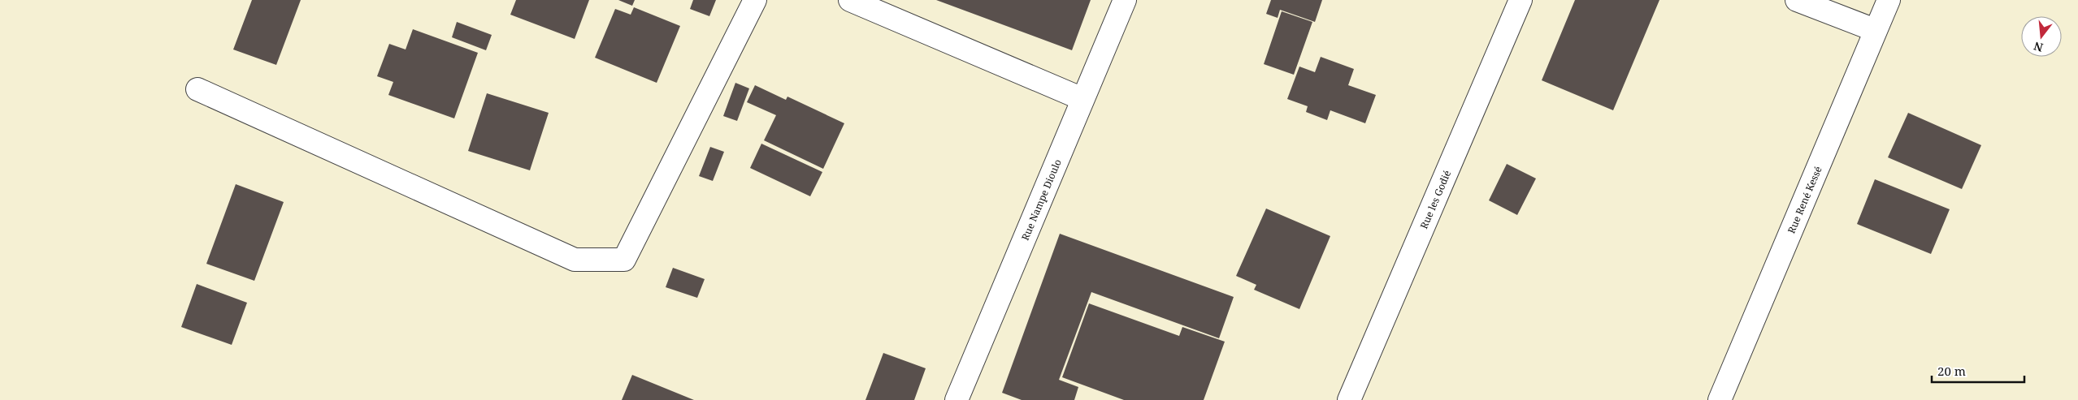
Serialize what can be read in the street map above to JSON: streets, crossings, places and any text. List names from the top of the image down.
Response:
{
  "streets": {
    "street": ["Rue Nampe Dioulo", "Rue les Godié", "Rue René Kessé"]
  },
  "scale_bar": "20 m",
  "north": "bottom"
}
